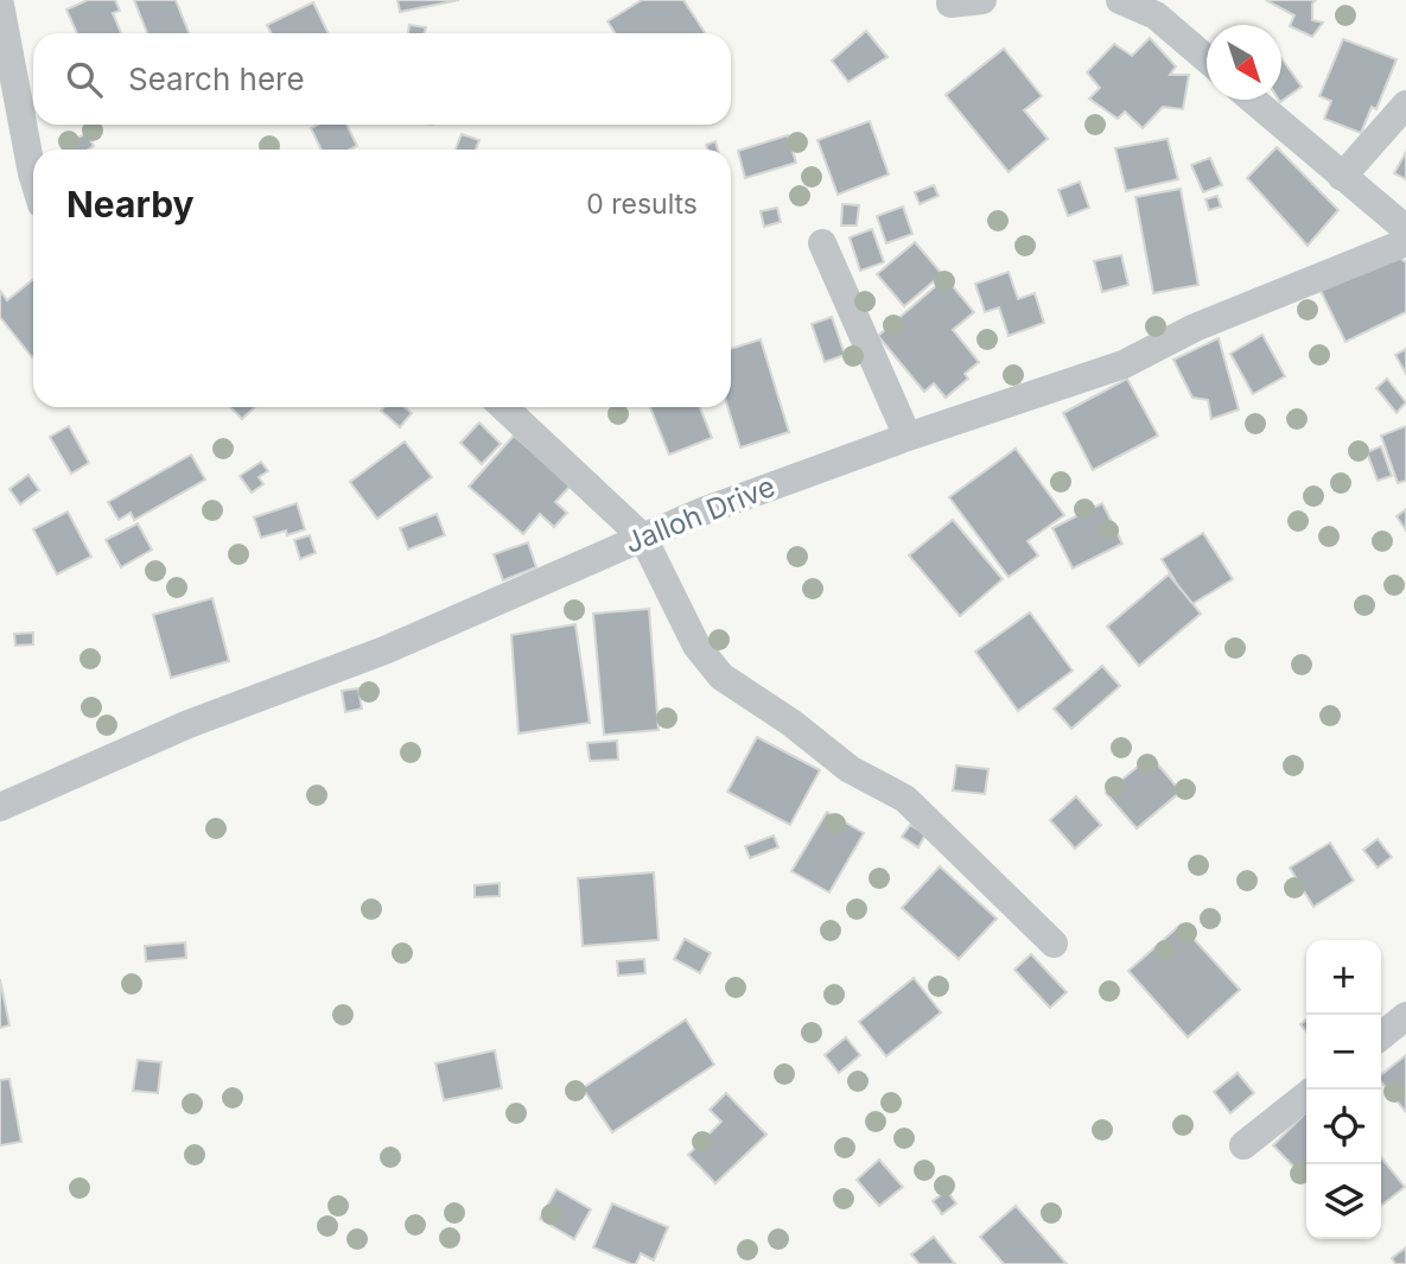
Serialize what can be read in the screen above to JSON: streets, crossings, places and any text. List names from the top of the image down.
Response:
{
  "streets": {
    "street": ["Jalloh Drive"]
  },
  "north": "bottom right",
  "page": {
    "search": "Search here",
    "heading": ["Nearby", "0 results"],
    "map_buttons": ["+", "−"]
  }
}
